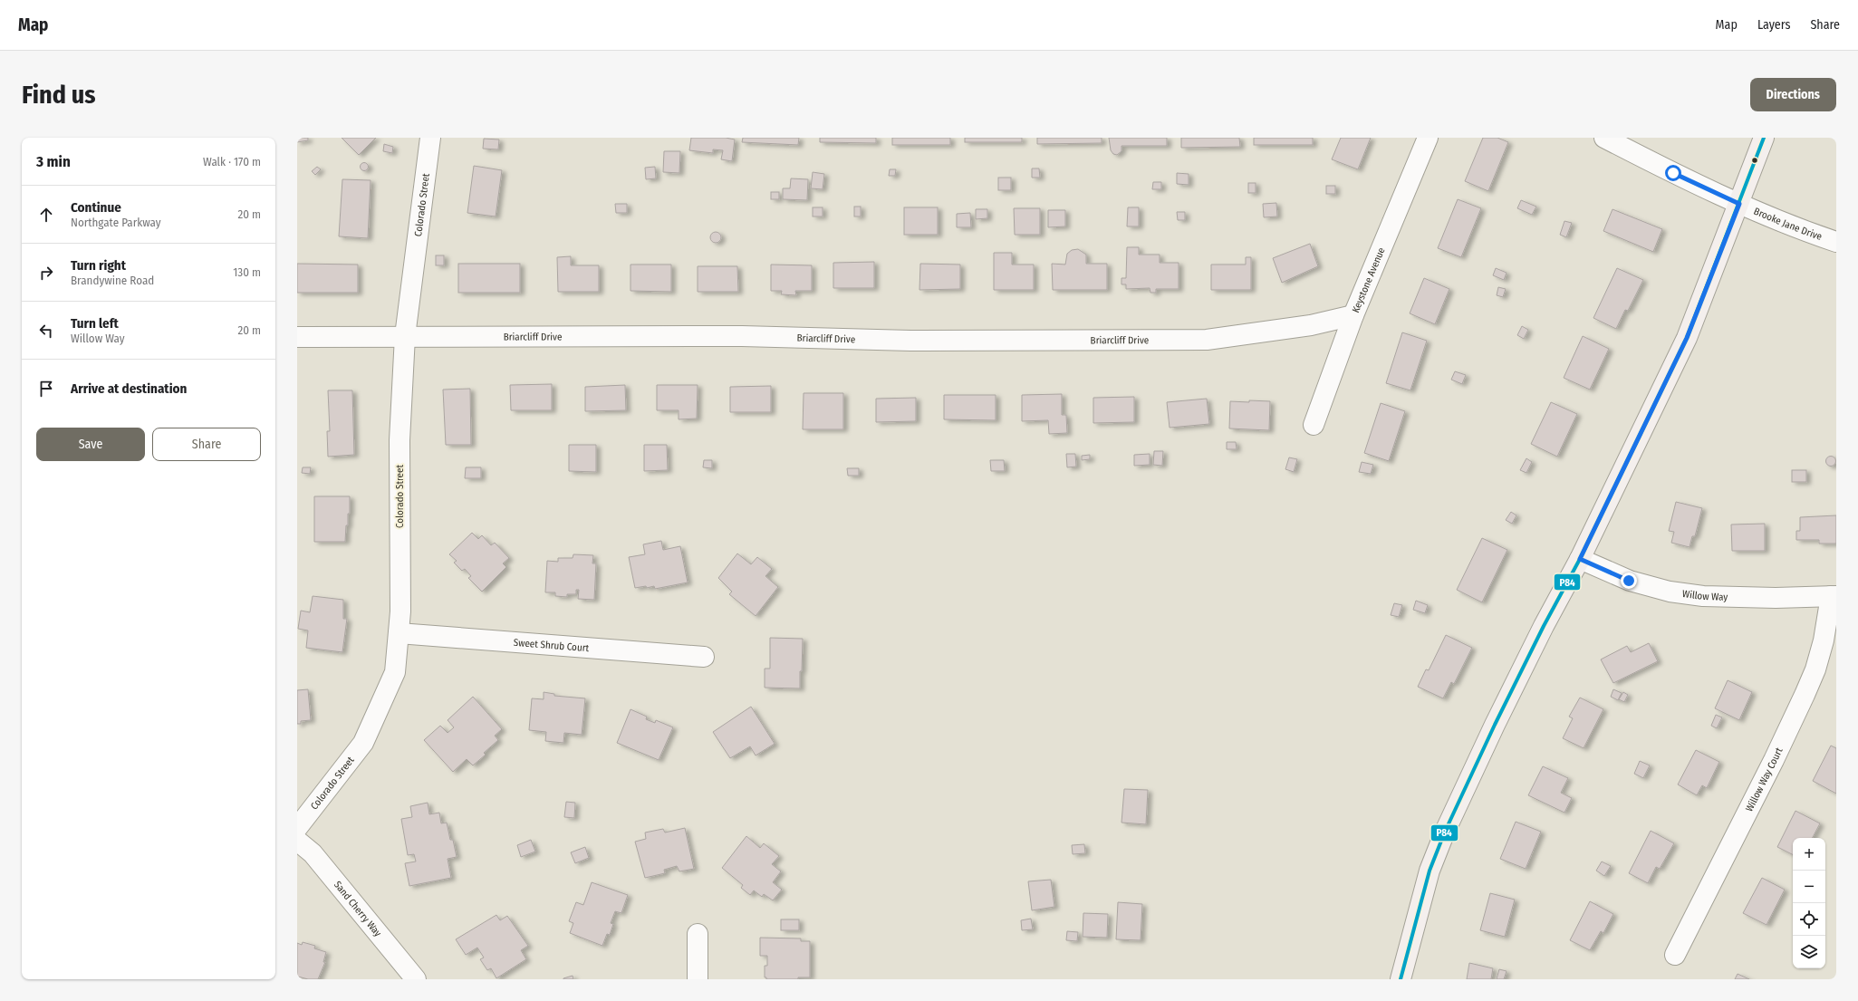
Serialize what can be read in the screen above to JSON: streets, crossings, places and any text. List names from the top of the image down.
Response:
{
  "streets": {
    "street": [
      "Colorado Street",
      "Brooke Jane Drive",
      "Keystone Avenue",
      "Briarcliff Drive",
      "Willow Way",
      "Sweet Shrub Court",
      "Willow Way Court",
      "Sand Cherry Way"
    ]
  },
  "crossings": [
    ["Colorado Street", "Briarcliff Drive"],
    ["Colorado Street", "Sweet Shrub Court"],
    ["Keystone Avenue", "Briarcliff Drive"],
    ["Willow Way", "Willow Way Court"]
  ],
  "lines": ["transit line P84"],
  "page": {
    "header": "Map",
    "nav": ["Map", "Layers", "Share"],
    "buttons": [
      "Directions",
      ["Save", "Share"]
    ],
    "title": "Find us",
    "heading": ["3 min", "Walk · 170 m"],
    "list": [
      ["Continue", "Northgate Parkway", "20 m"],
      ["Turn right", "Brandywine Road", "130 m"],
      ["Turn left", "Willow Way", "20 m"],
      "Arrive at destination"
    ],
    "map_buttons": ["+", "−"]
  }
}
